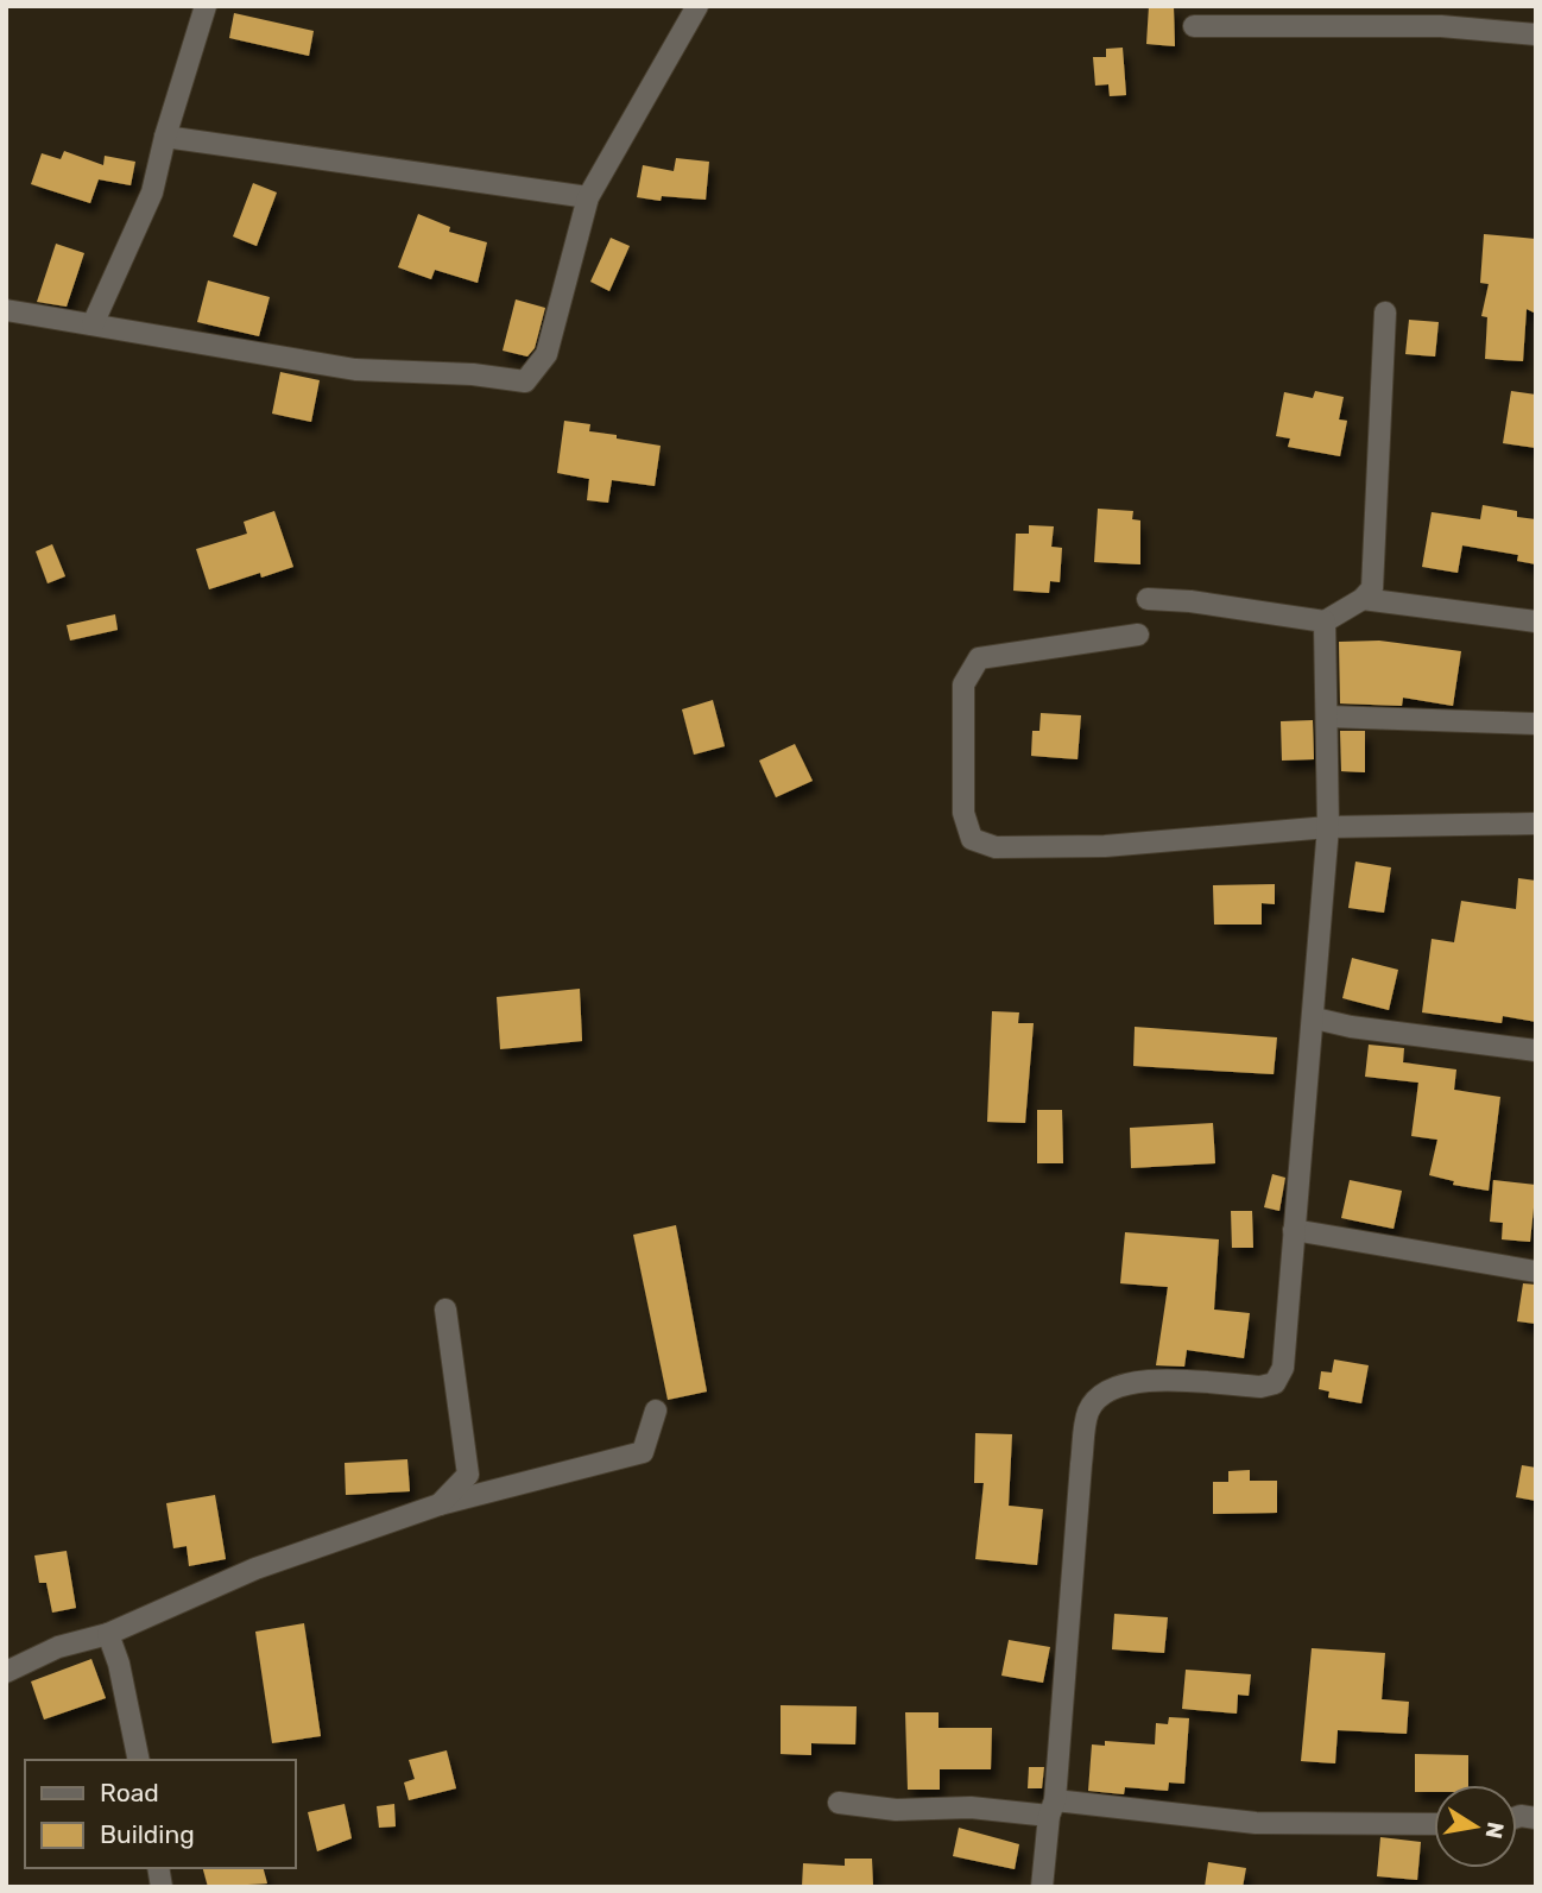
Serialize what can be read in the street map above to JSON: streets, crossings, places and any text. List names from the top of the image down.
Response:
{
  "legend": ["Road", "Building"],
  "north": "right"
}
